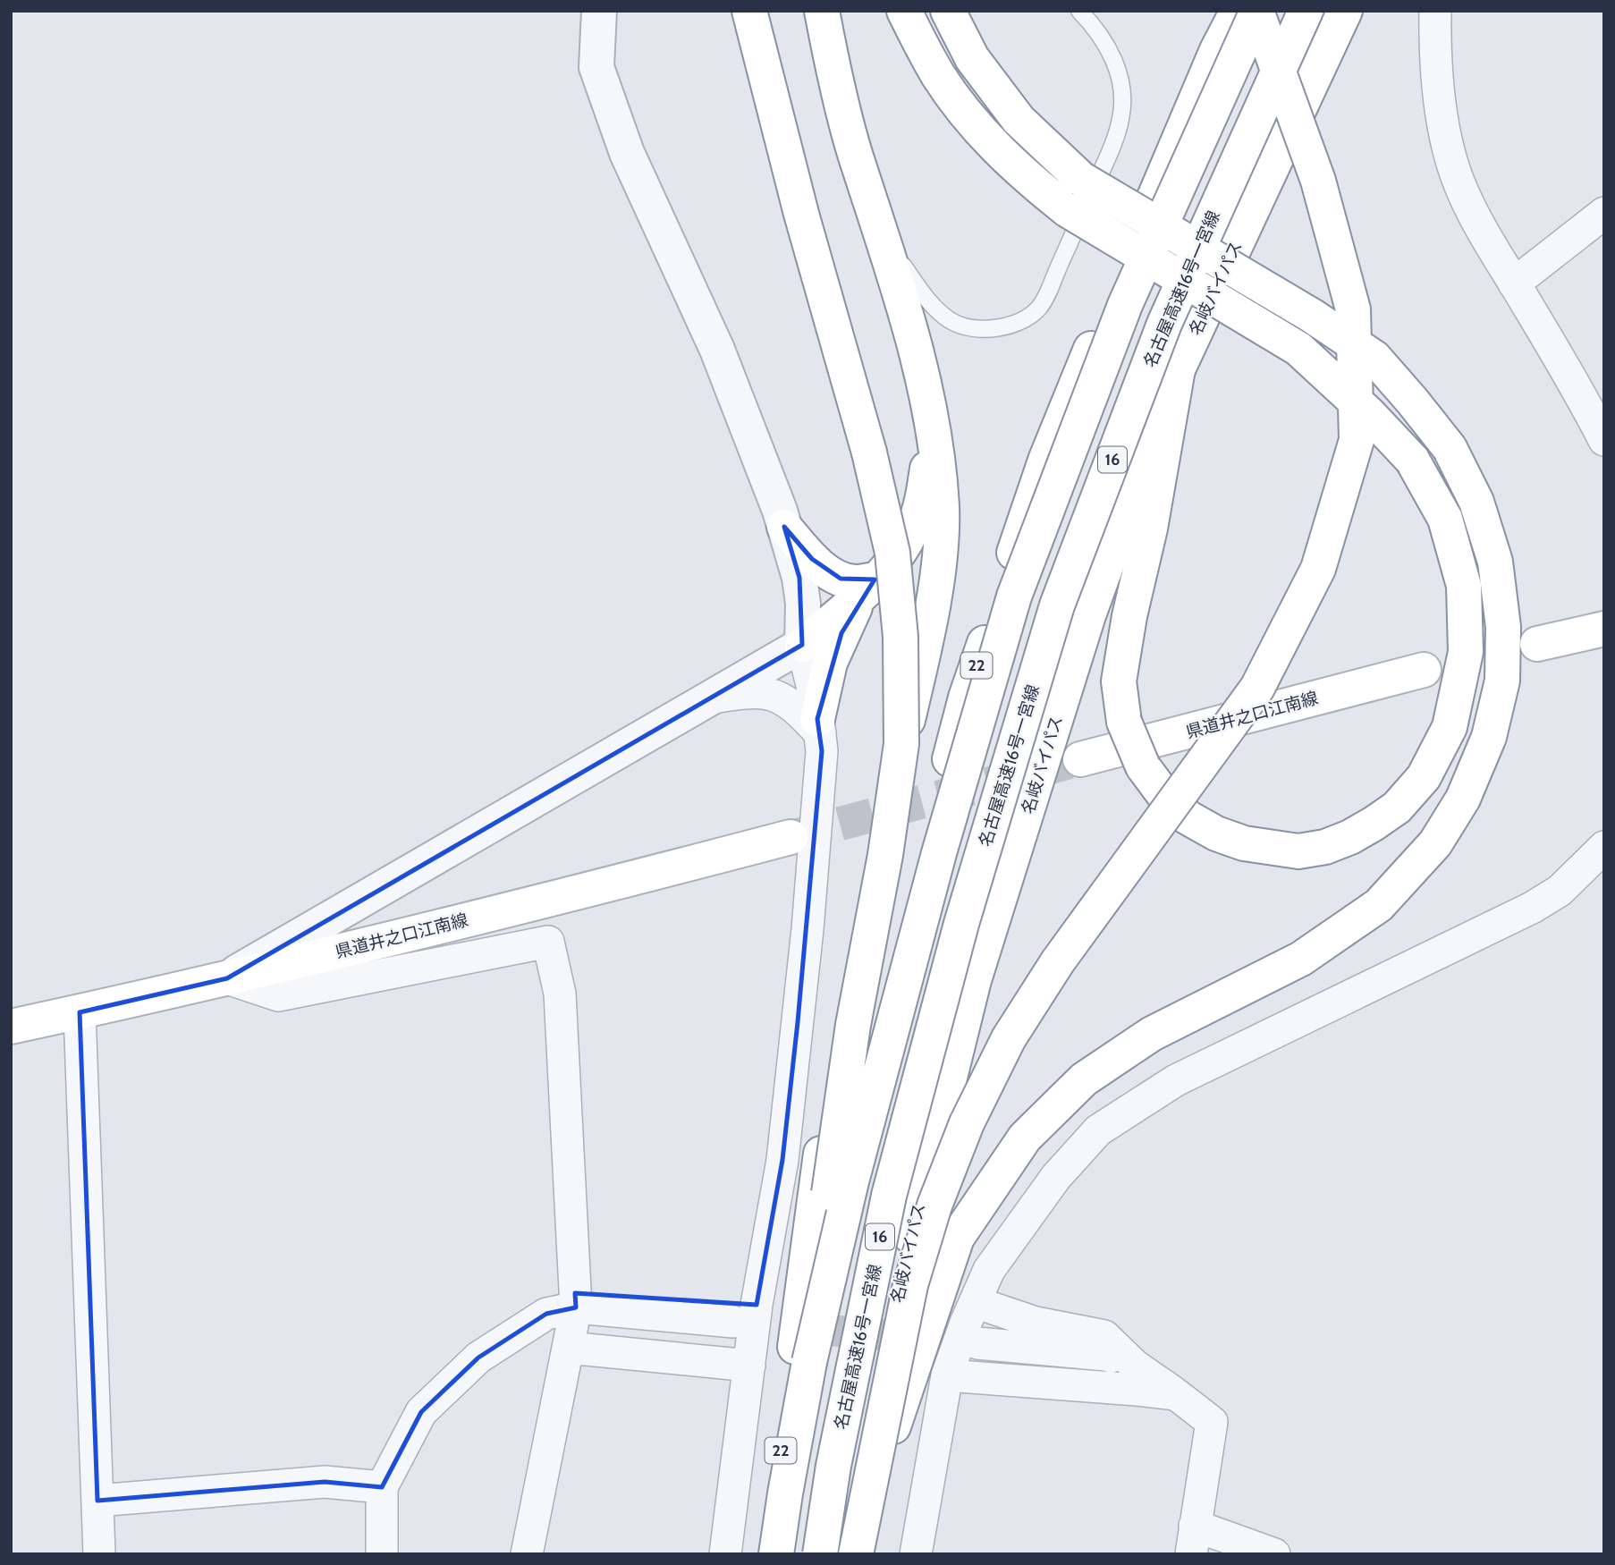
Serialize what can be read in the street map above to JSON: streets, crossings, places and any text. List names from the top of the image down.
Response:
{
  "streets": {
    "main road": [
      "名岐バイパス",
      "名古屋高速16号一宮線",
      "16",
      "22",
      "県道井之口江南線"
    ]
  },
  "crossings": [
    ["16", "22"]
  ]
}
